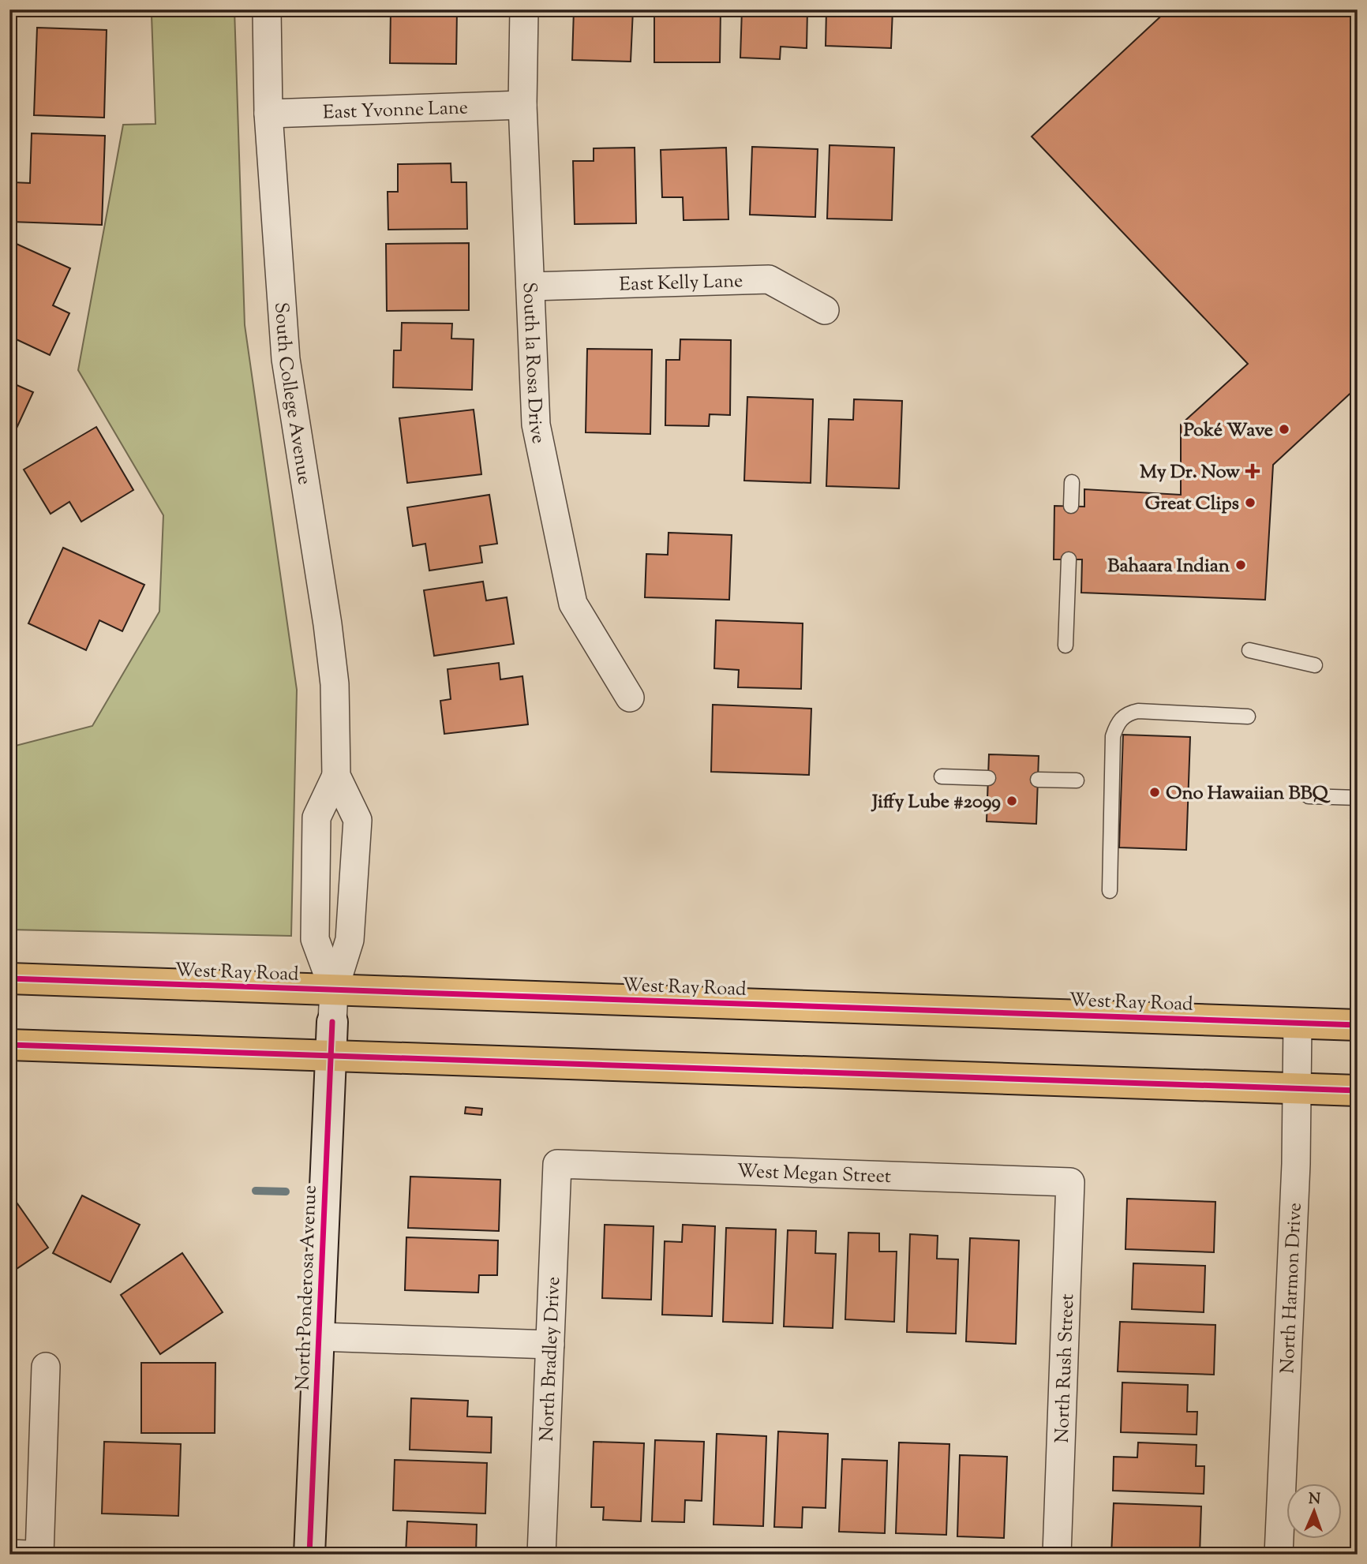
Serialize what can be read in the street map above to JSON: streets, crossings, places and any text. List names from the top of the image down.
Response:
{
  "streets": {
    "main road": ["West Ray Road"],
    "street": [
      "East Yvonne Lane",
      "East Kelly Lane",
      "South la Rosa Drive",
      "South College Avenue",
      "West Megan Street",
      "North Ponderosa Avenue",
      "North Harmon Drive",
      "North Bradley Drive",
      "North Rush Street"
    ]
  },
  "crossings": [
    ["East Yvonne Lane", "South la Rosa Drive"],
    ["East Yvonne Lane", "South College Avenue"],
    ["East Kelly Lane", "South la Rosa Drive"],
    ["South College Avenue", "West Ray Road"],
    ["South College Avenue", "North Ponderosa Avenue"],
    ["West Ray Road", "North Harmon Drive"],
    ["West Megan Street", "North Bradley Drive"],
    ["West Megan Street", "North Rush Street"]
  ],
  "places": {
    "other": [
      "Poké Wave",
      "Great Clips",
      "Bahaara Indian",
      "Ono Hawaiian BBQ",
      "Jiffy Lube #2099"
    ],
    "health": ["My Dr. Now"]
  },
  "north": "top"
}
